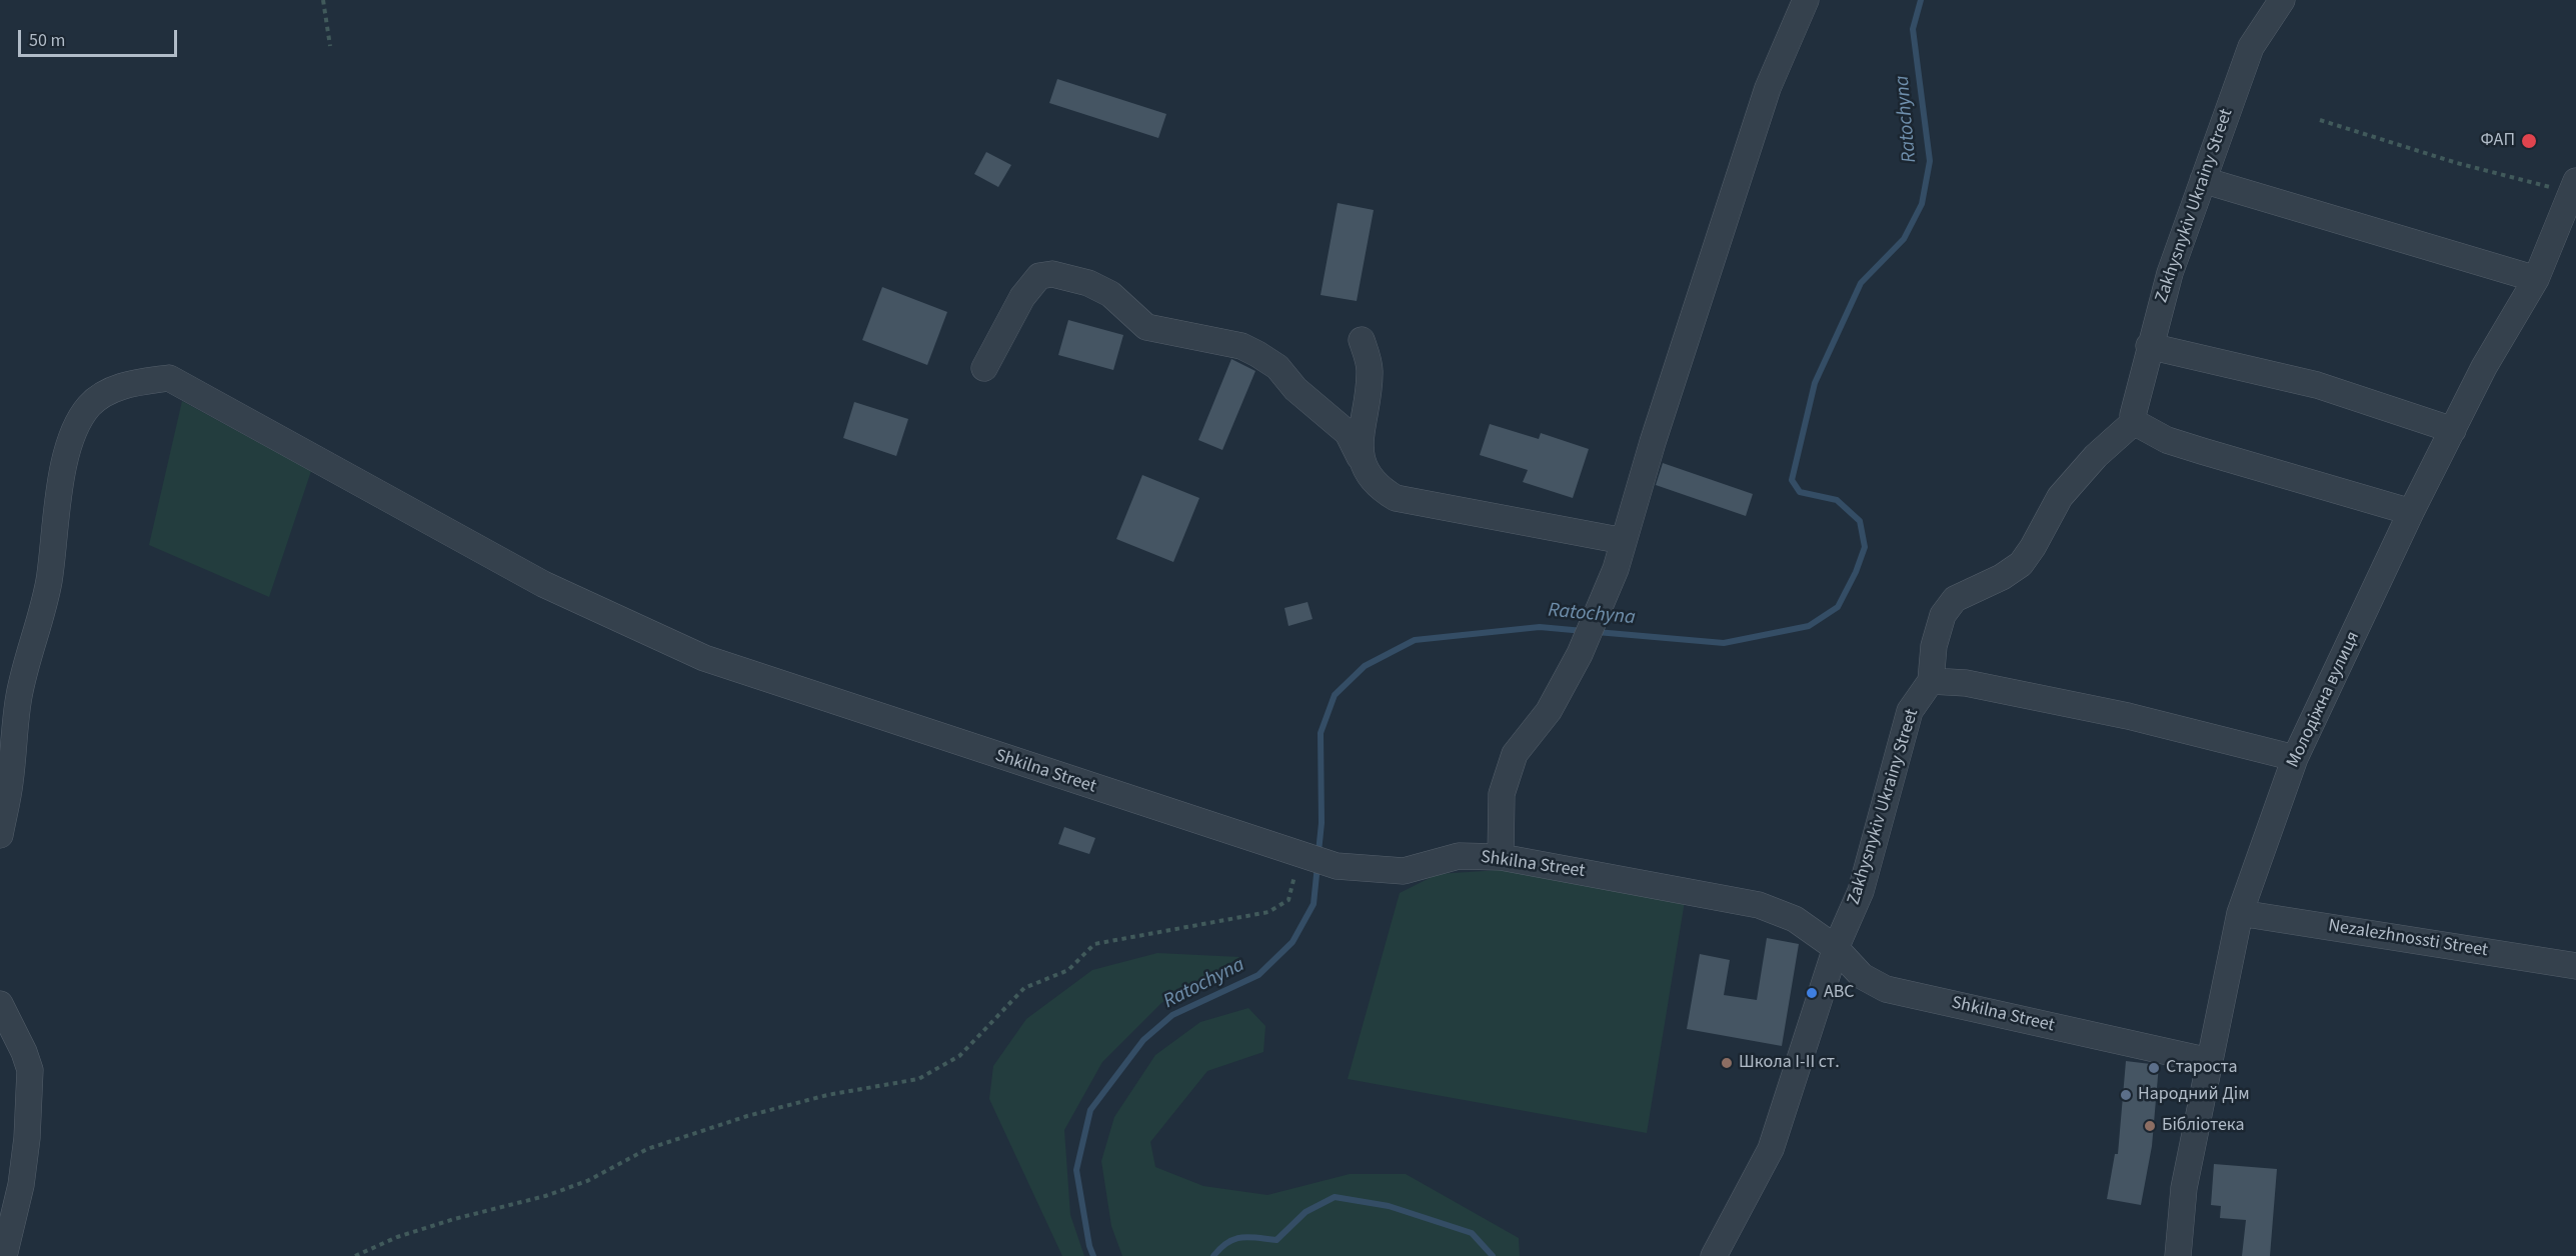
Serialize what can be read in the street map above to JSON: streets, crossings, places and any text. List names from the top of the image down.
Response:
{
  "streets": {
    "street": [
      "Zakhysnykiv Ukrainy Street",
      "Молодіжна вулиця",
      "Shkilna Street",
      "Nezalezhnossti Street"
    ]
  },
  "crossings": [
    ["Zakhysnykiv Ukrainy Street", "Shkilna Street"],
    ["Молодіжна вулиця", "Shkilna Street"],
    ["Молодіжна вулиця", "Nezalezhnossti Street"]
  ],
  "water": ["Ratochyna"],
  "places": [
    "ФАП",
    "ABC",
    "Школа І-ІІ ст.",
    "Староста",
    "Народний Дім",
    "Бібліотека"
  ],
  "scale_bar": "50 m"
}
